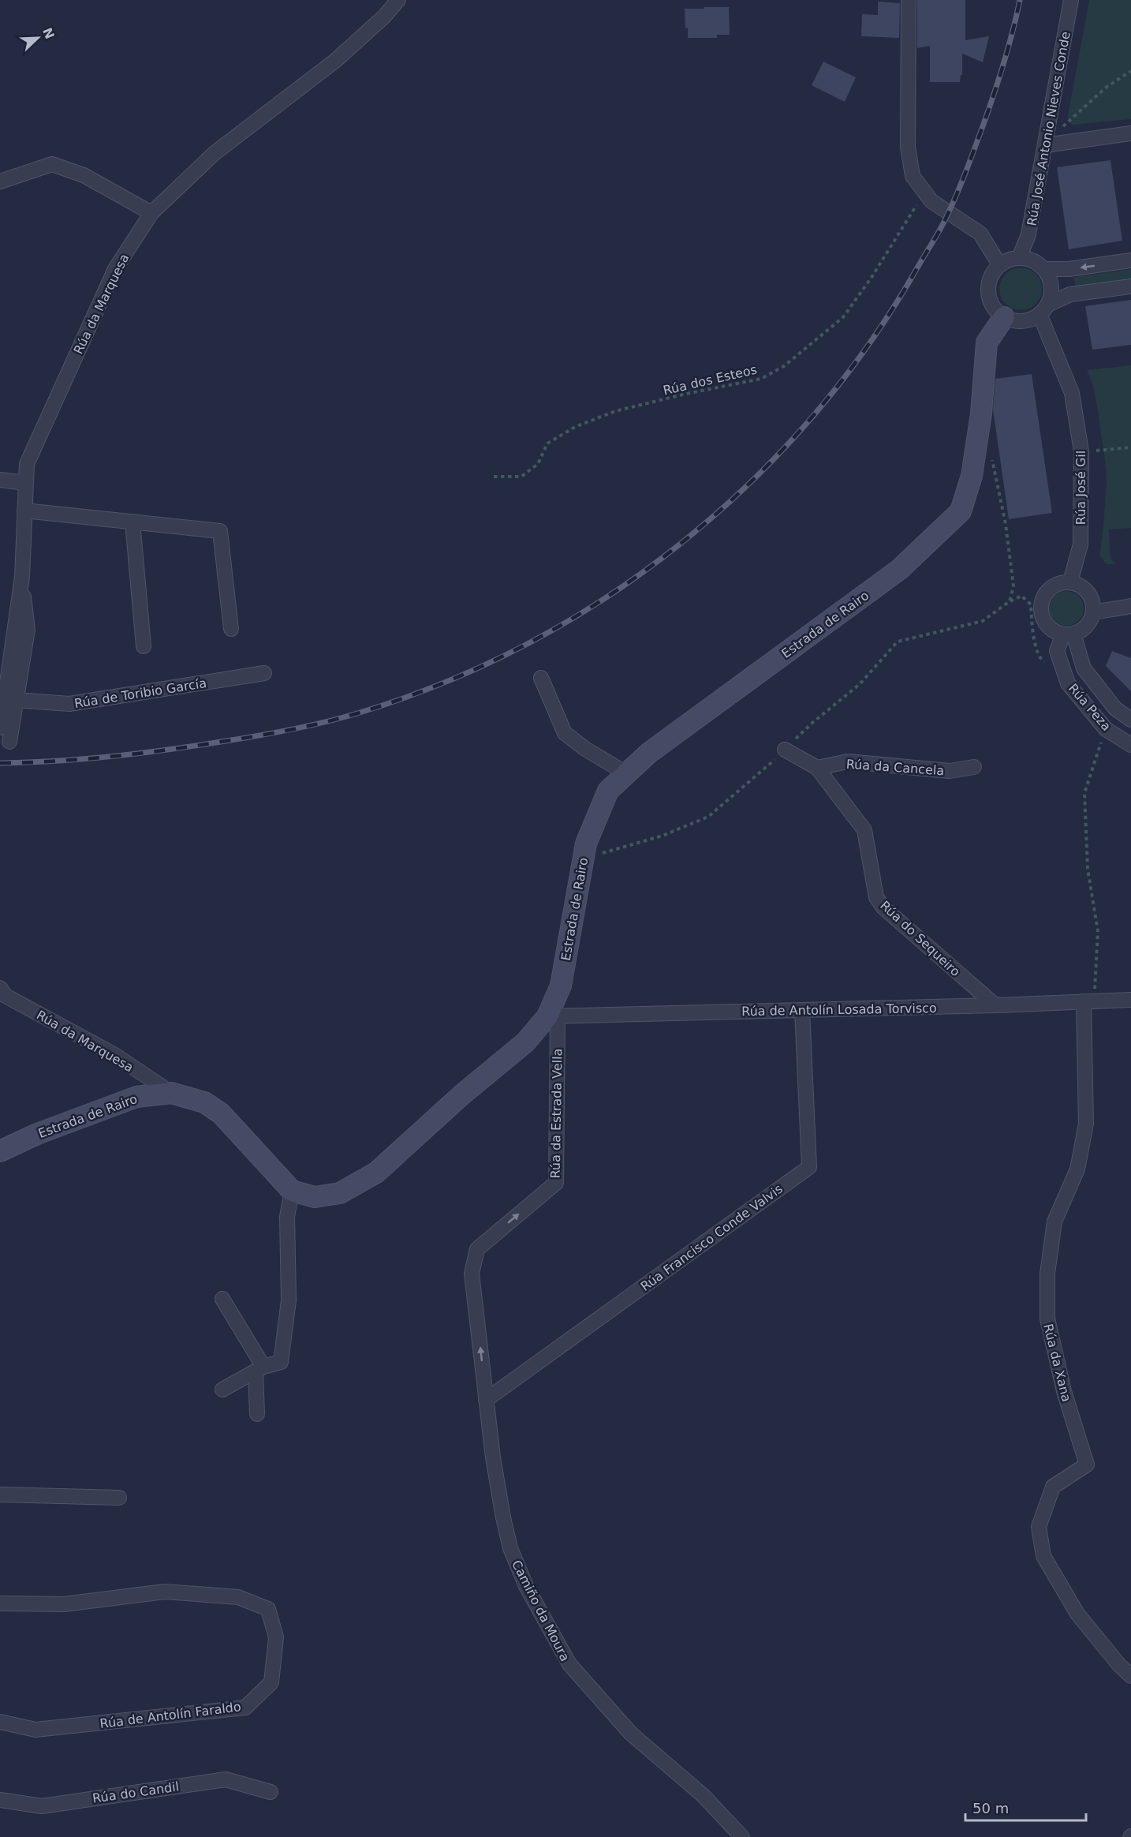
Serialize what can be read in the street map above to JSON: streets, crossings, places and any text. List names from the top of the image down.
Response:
{
  "streets": {
    "street": [
      "Rúa José Antonio Nieves Conde",
      "Rúa da Marquesa",
      "Rúa José Gil",
      "Estrada de Rairo",
      "Rúa de Toribio García",
      "Rúa Peza",
      "Rúa da Cancela",
      "Rúa do Sequeiro",
      "Rúa de Antolín Losada Torvisco",
      "Rúa da Estrada Vella",
      "Rúa Francisco Conde Valvis",
      "Rúa da Xana",
      "Camiño da Moura",
      "Rúa de Antolín Faraldo",
      "Rúa do Candil"
    ],
    "path": ["Rúa dos Esteos"]
  },
  "crossings": [
    ["Rúa José Antonio Nieves Conde", "Rúa José Gil"],
    ["Rúa José Antonio Nieves Conde", "Estrada de Rairo"],
    ["Rúa da Marquesa", "Estrada de Rairo"],
    ["Rúa da Marquesa", "Rúa de Toribio García"],
    ["Rúa José Gil", "Estrada de Rairo"],
    ["Rúa José Gil", "Rúa Peza"],
    ["Estrada de Rairo", "Rúa de Antolín Losada Torvisco"],
    ["Estrada de Rairo", "Rúa da Estrada Vella"],
    ["Rúa da Cancela", "Rúa do Sequeiro"],
    ["Rúa do Sequeiro", "Rúa de Antolín Losada Torvisco"],
    ["Rúa de Antolín Losada Torvisco", "Rúa da Estrada Vella"],
    ["Rúa de Antolín Losada Torvisco", "Rúa Francisco Conde Valvis"],
    ["Rúa de Antolín Losada Torvisco", "Rúa da Xana"],
    ["Rúa da Estrada Vella", "Rúa Francisco Conde Valvis"],
    ["Rúa da Estrada Vella", "Camiño da Moura"],
    ["Rúa Francisco Conde Valvis", "Camiño da Moura"]
  ],
  "one_way": ["Rúa da Estrada Vella"],
  "scale_bar": "50 m",
  "north": "top right"
}
